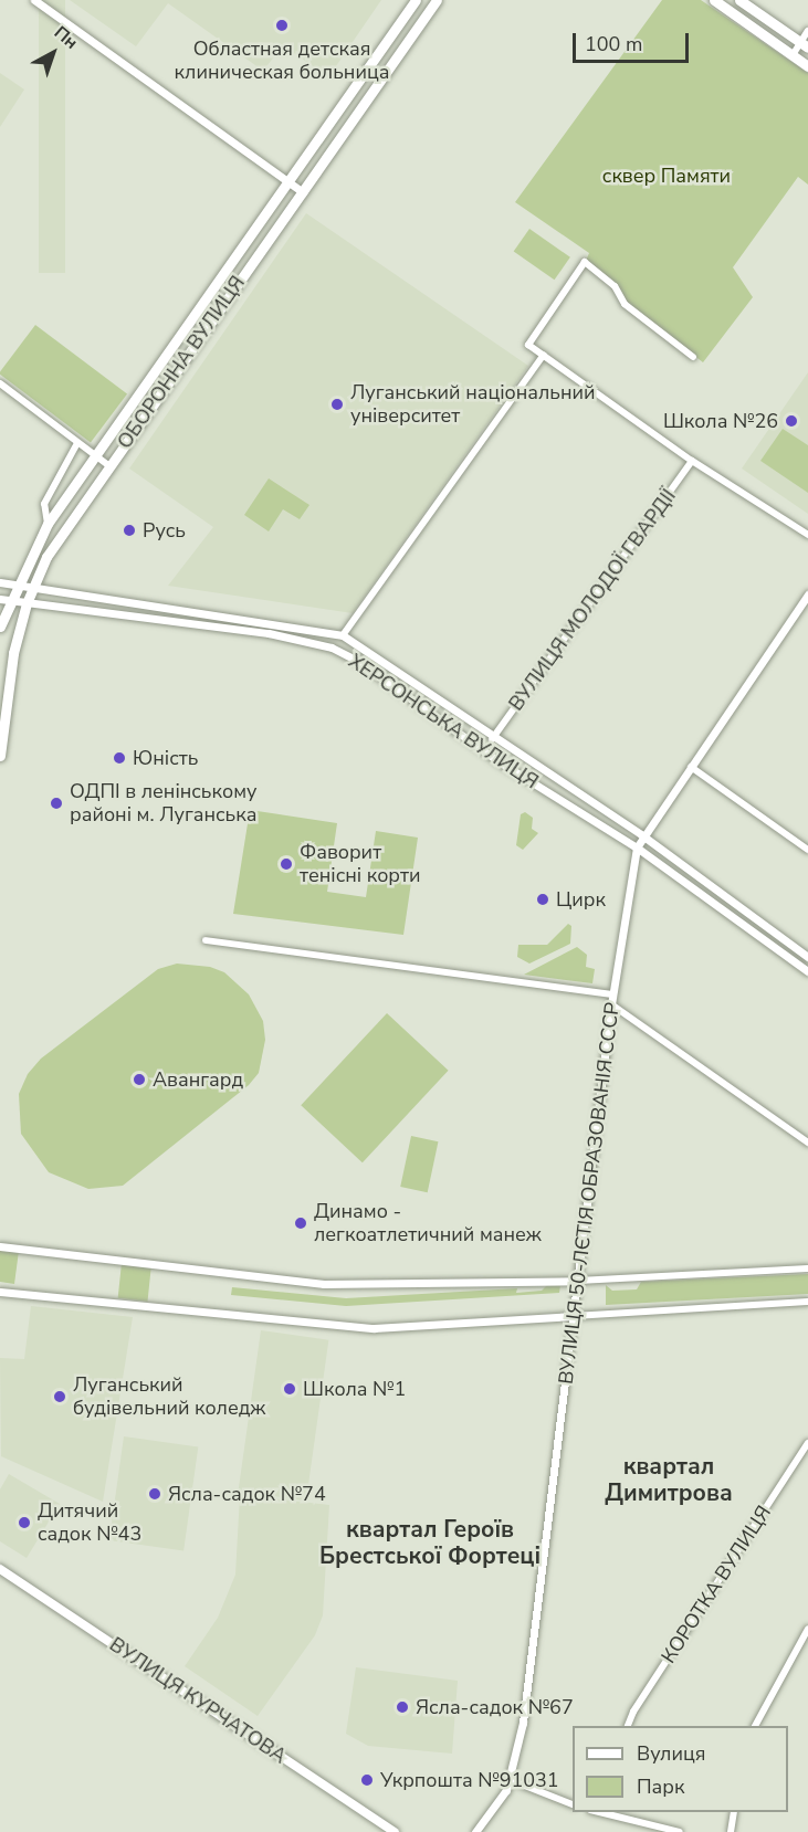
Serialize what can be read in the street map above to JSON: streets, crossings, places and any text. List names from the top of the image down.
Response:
{
  "streets": {
    "main road": ["ОБОРОННА ВУЛИЦЯ", "ВУЛИЦЯ КУРЧАТОВА"],
    "street": [
      "ВУЛИЦЯ МОЛОДОЇ ГВАРДІЇ",
      "ХЕРСОНСЬКА ВУЛИЦЯ",
      "ВУЛИЦЯ 50-ЛЄТІЯ ОБРАЗОВАНІЯ СССР",
      "КОРОТКА ВУЛИЦЯ"
    ]
  },
  "crossings": [
    ["ОБОРОННА ВУЛИЦЯ", "ХЕРСОНСЬКА ВУЛИЦЯ"],
    ["ВУЛИЦЯ МОЛОДОЇ ГВАРДІЇ", "ХЕРСОНСЬКА ВУЛИЦЯ"],
    ["ХЕРСОНСЬКА ВУЛИЦЯ", "ВУЛИЦЯ 50-ЛЄТІЯ ОБРАЗОВАНІЯ СССР"]
  ],
  "districts": ["квартал Димитрова", "квартал Героїв Брестської Фортеці"],
  "parks": ["сквер Памяти"],
  "places": [
    "Областная детская клиническая больница",
    "Луганський національний університет",
    "Школа №26",
    "Русь",
    "Юність",
    "ОДПІ в ленінському районі м. Луганська",
    "Фаворит тенісні корти",
    "Цирк",
    "Авангард",
    "Динамо - легкоатлетичний манеж",
    "Школа №1",
    "Луганський будівельний коледж",
    "Ясла-садок №74",
    "Дитячий садок №43",
    "Ясла-садок №67",
    "Укрпошта №91031"
  ],
  "legend": ["Вулиця", "Парк"],
  "scale_bar": "100 m",
  "north": "top right"
}
